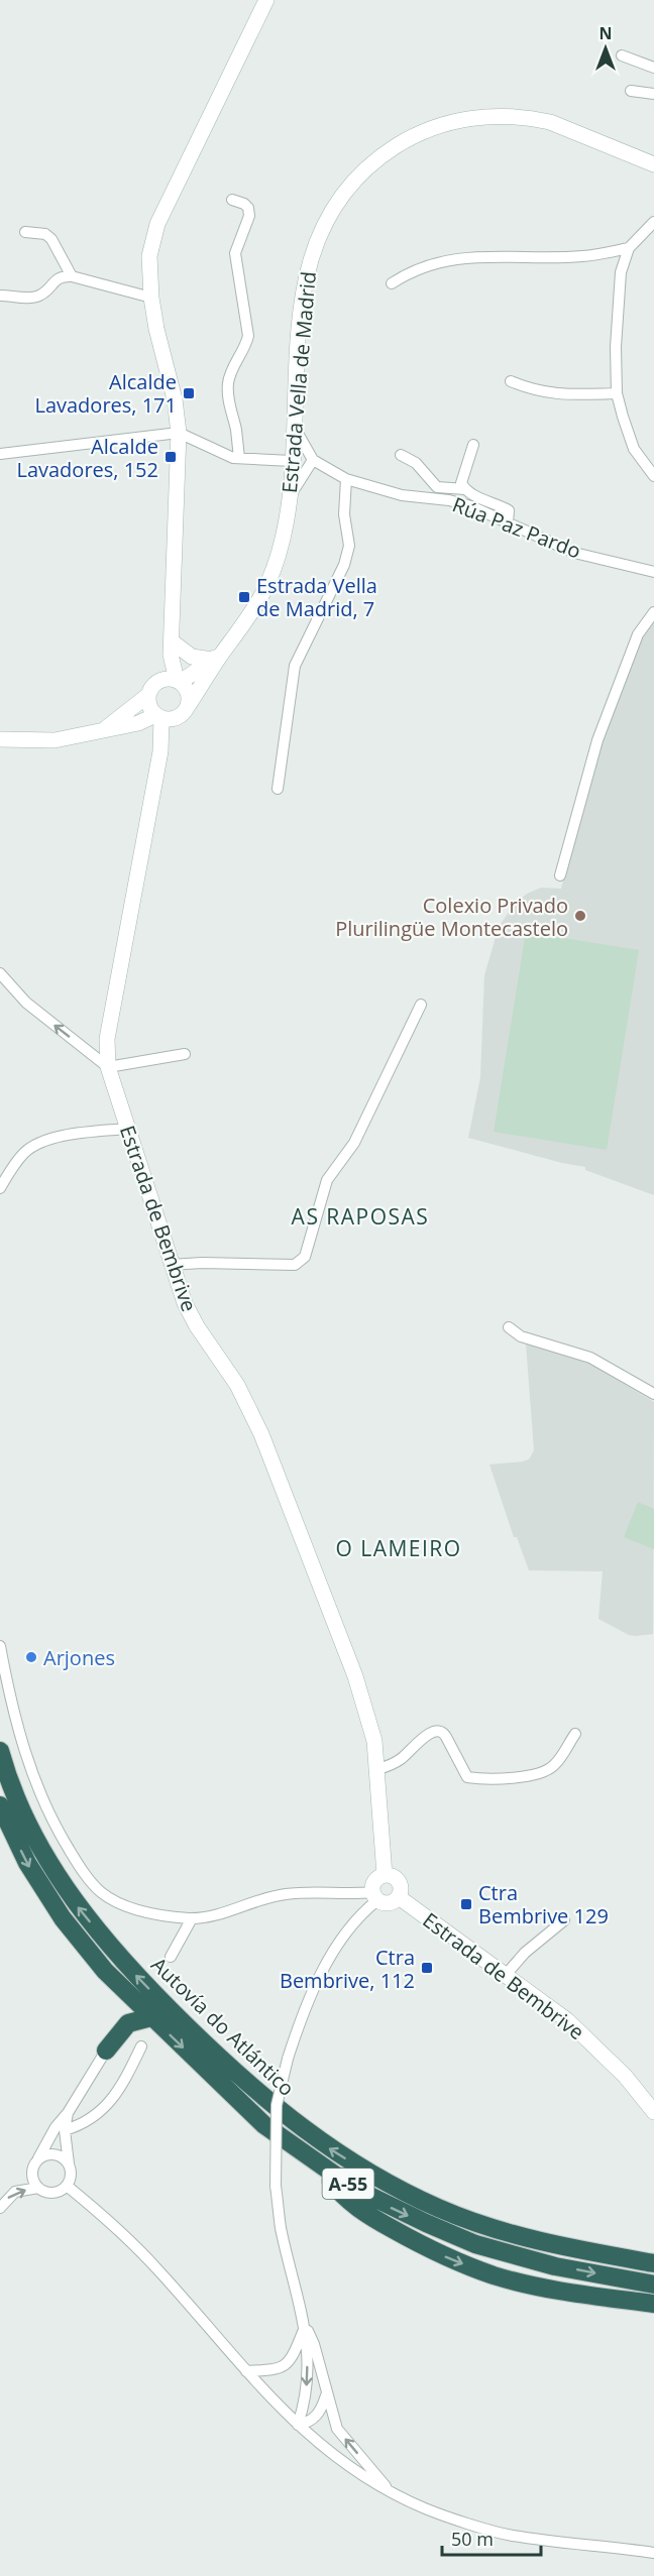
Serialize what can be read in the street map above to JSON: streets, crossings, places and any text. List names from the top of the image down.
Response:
{
  "streets": {
    "highway": ["Autovía do Atlántico", "A-55"],
    "street": ["Estrada Vella de Madrid", "Rúa Paz Pardo", "Estrada de Bembrive"]
  },
  "crossings": [
    ["Estrada Vella de Madrid", "Estrada de Bembrive"]
  ],
  "districts": ["AS RAPOSAS", "O LAMEIRO"],
  "places": {
    "transit": [
      "Alcalde Lavadores, 171",
      "Alcalde Lavadores, 152",
      "Estrada Vella de Madrid, 7",
      "Ctra Bembrive 129",
      "Ctra Bembrive, 112"
    ],
    "other": ["Colexio Privado Plurilingüe Montecastelo", "Arjones"]
  },
  "scale_bar": "50 m",
  "north": "top"
}
